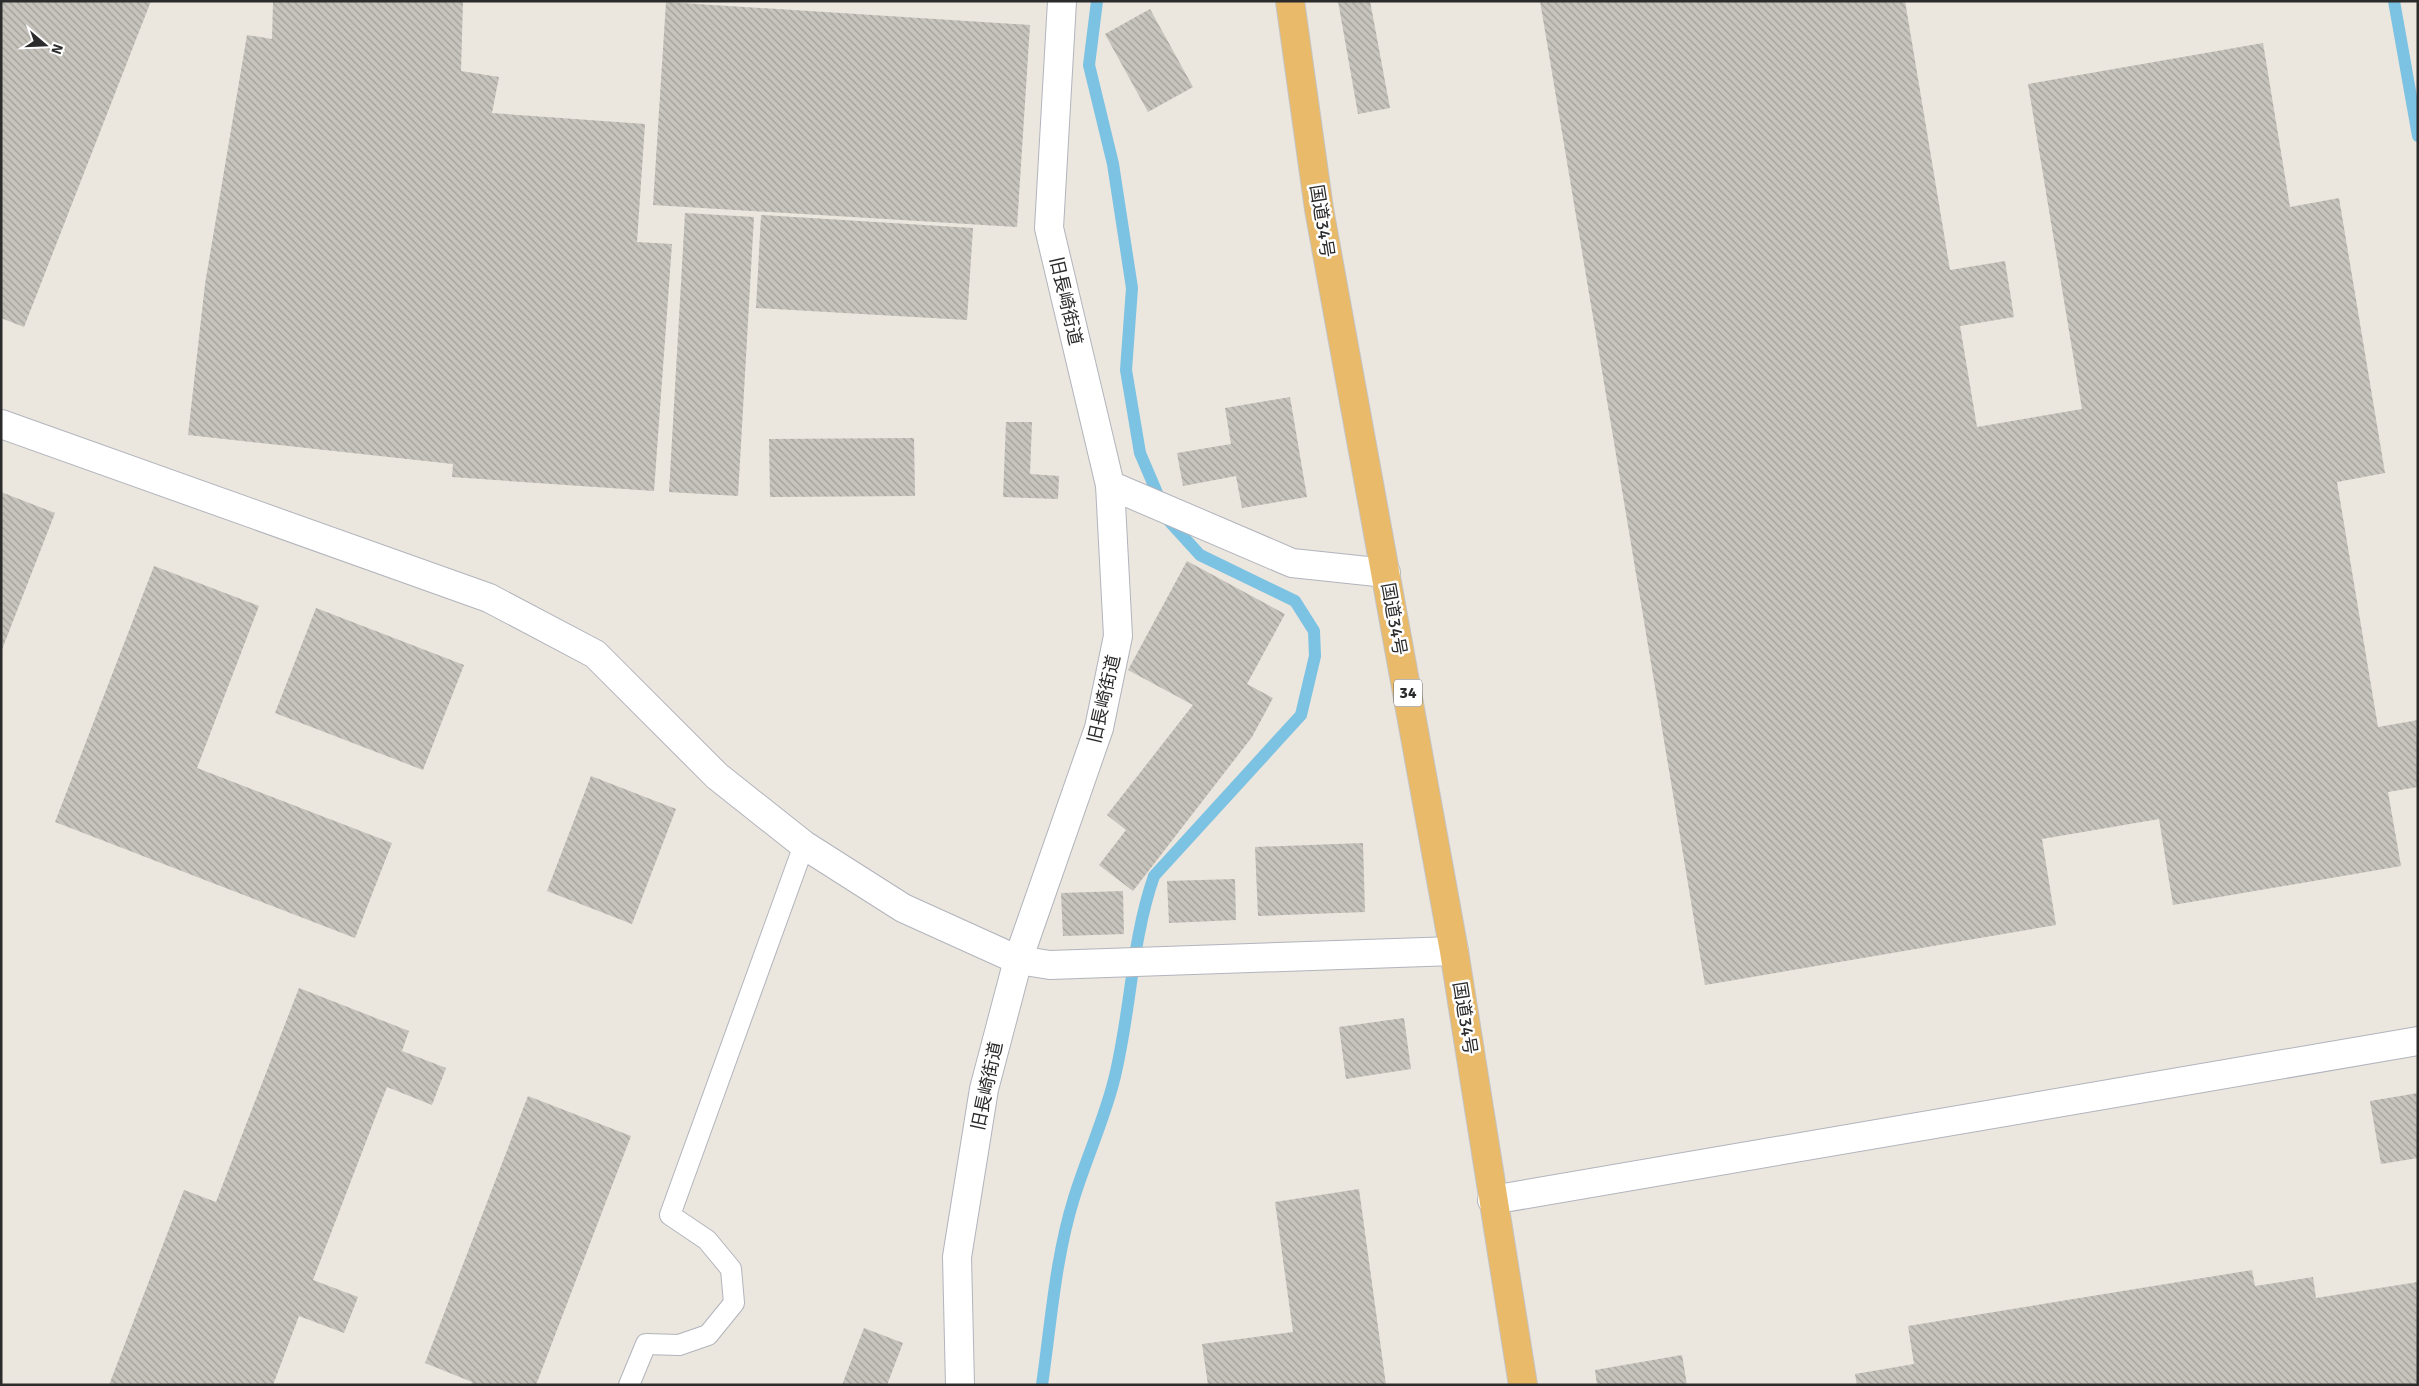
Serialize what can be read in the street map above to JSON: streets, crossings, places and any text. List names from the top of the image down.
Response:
{
  "streets": {
    "highway": ["国道34号", "34"],
    "street": ["旧長崎街道"]
  },
  "north": "right"
}
